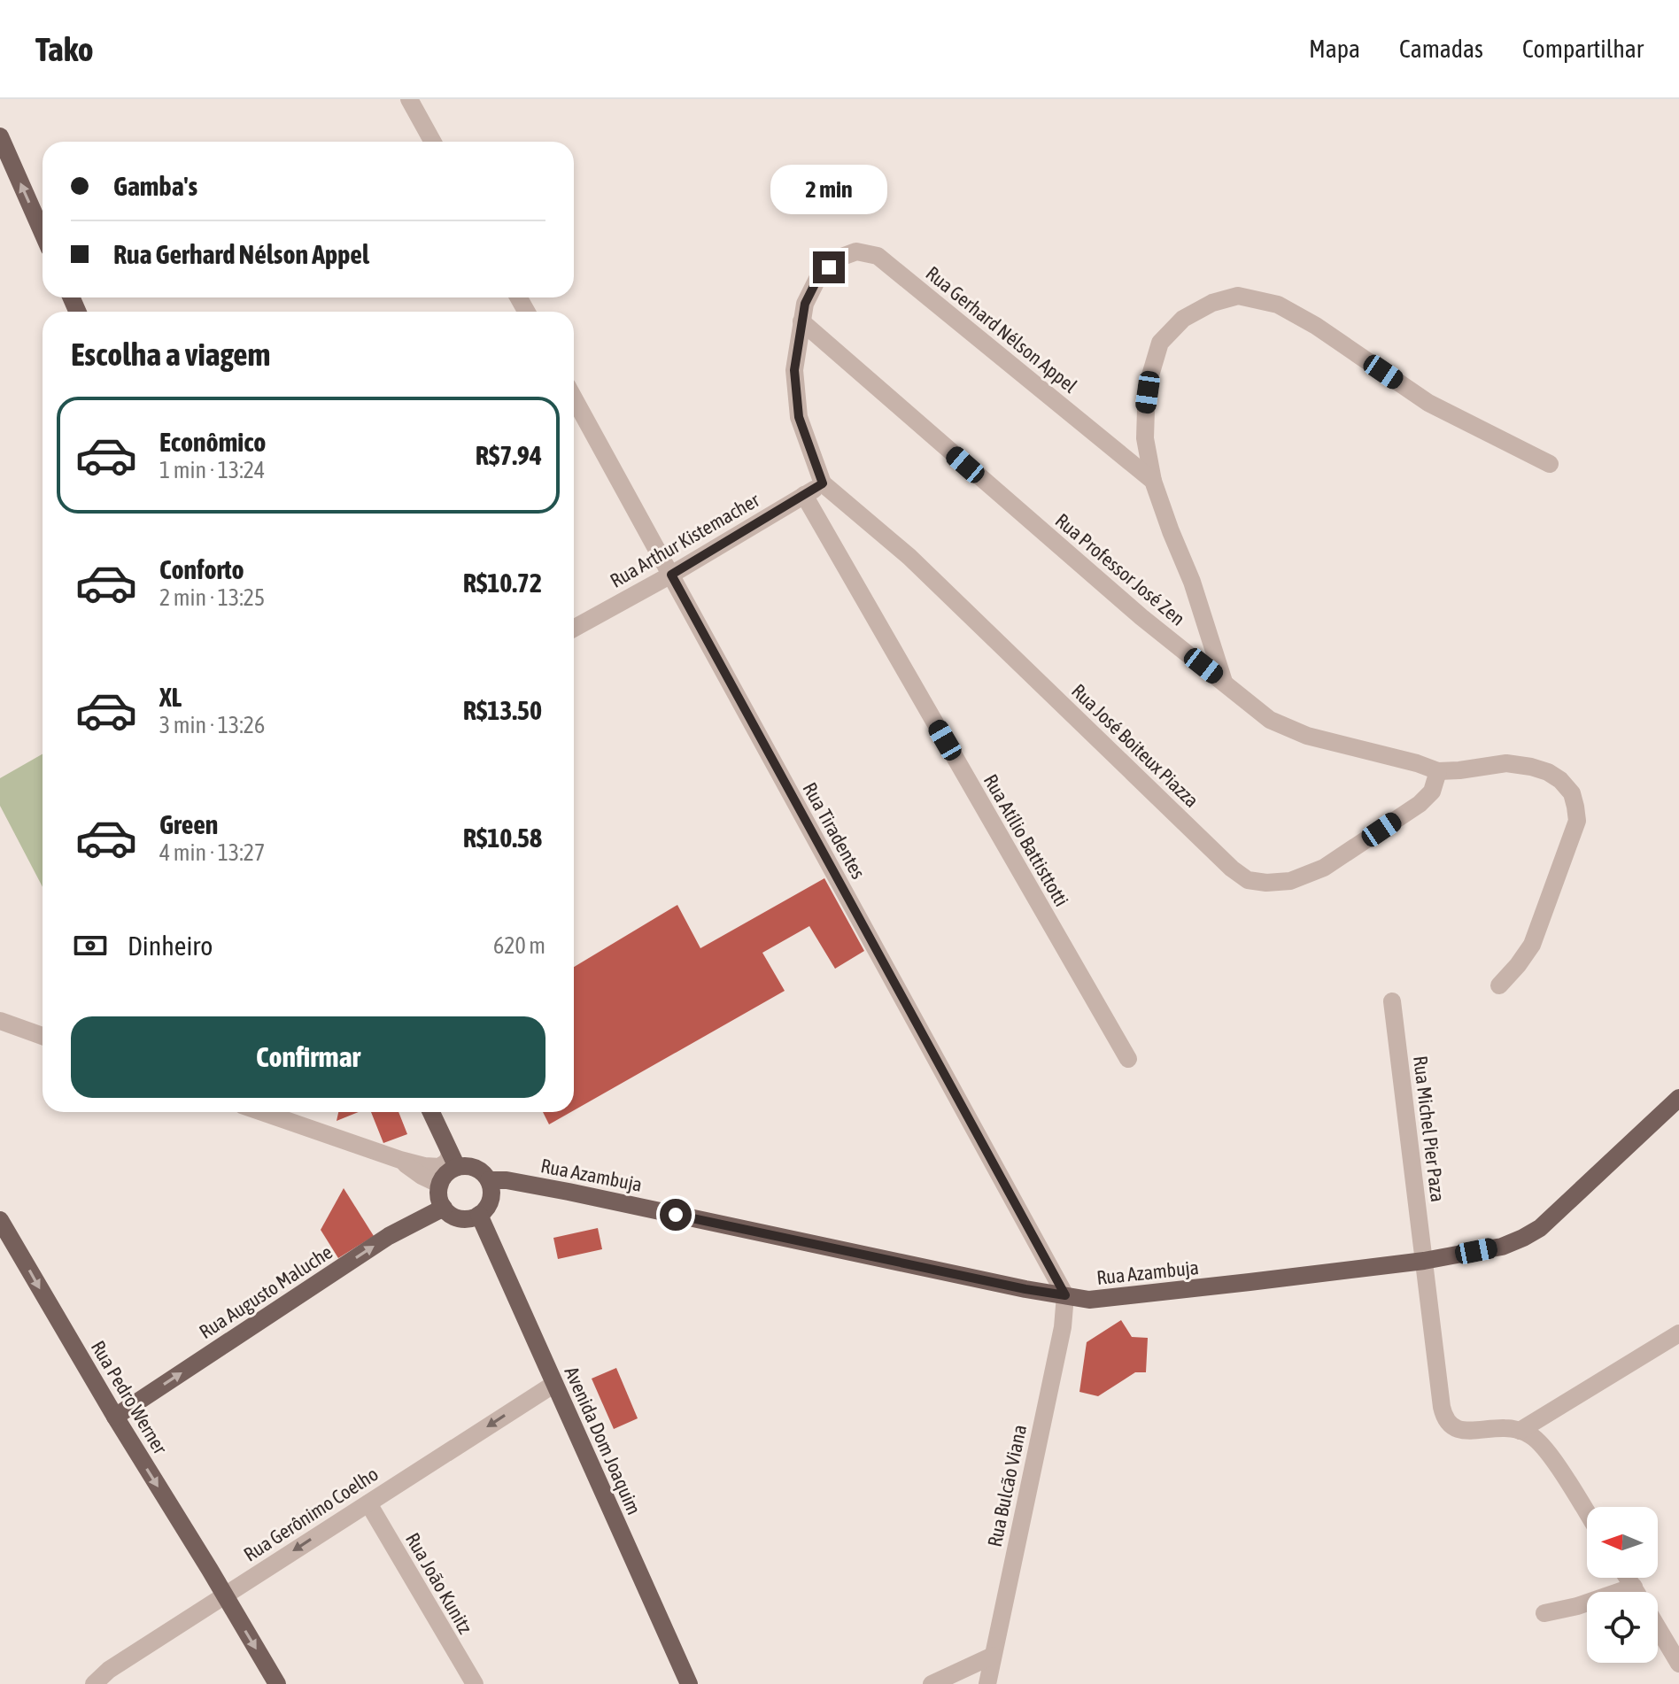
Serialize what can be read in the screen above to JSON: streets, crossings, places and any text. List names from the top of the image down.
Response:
{
  "streets": {
    "main road": [
      "Rua Azambuja",
      "Rua Augusto Maluche",
      "Rua Pedro Werner",
      "Avenida Dom Joaquim"
    ],
    "street": [
      "Rua Gerhard Nélson Appel",
      "Rua Arthur Kistemacher",
      "Rua Professor José Zen",
      "Rua José Boiteux Piazza",
      "Rua Tiradentes",
      "Rua Atílio Battisttotti",
      "Rua Michel Pier Paza",
      "Rua Bulcão Viana",
      "Rua Gerônimo Coelho",
      "Rua João Kunitz"
    ]
  },
  "crossings": [
    ["Rua Gerhard Nélson Appel", "Rua Arthur Kistemacher"],
    ["Rua Gerhard Nélson Appel", "Rua Professor José Zen"],
    ["Rua Gerhard Nélson Appel", "Rua José Boiteux Piazza"],
    ["Rua Arthur Kistemacher", "Rua José Boiteux Piazza"],
    ["Rua Arthur Kistemacher", "Rua Tiradentes"],
    ["Rua Arthur Kistemacher", "Rua Atílio Battisttotti"],
    ["Rua Professor José Zen", "Rua José Boiteux Piazza"],
    ["Rua Tiradentes", "Rua Azambuja"],
    ["Rua Tiradentes", "Rua Bulcão Viana"],
    ["Rua Michel Pier Paza", "Rua Azambuja"],
    ["Rua Azambuja", "Rua Augusto Maluche"],
    ["Rua Azambuja", "Avenida Dom Joaquim"],
    ["Rua Azambuja", "Rua Bulcão Viana"],
    ["Rua Augusto Maluche", "Rua Pedro Werner"],
    ["Rua Augusto Maluche", "Avenida Dom Joaquim"],
    ["Rua Pedro Werner", "Rua Gerônimo Coelho"],
    ["Avenida Dom Joaquim", "Rua Gerônimo Coelho"],
    ["Rua Gerônimo Coelho", "Rua João Kunitz"]
  ],
  "one_way": ["Rua Augusto Maluche", "Rua Pedro Werner", "Rua Gerônimo Coelho"],
  "north": "left",
  "page": {
    "header": "Tako",
    "nav": ["Mapa", "Camadas", "Compartilhar"],
    "banner": ["Gamba's", "Rua Gerhard Nélson Appel"],
    "bubble": "2 min",
    "heading": "Escolha a viagem",
    "list": [
      {
        "name": "Econômico",
        "note": "1 min · 13:24",
        "value": "R$7.94"
      },
      {
        "name": "Conforto",
        "note": "2 min · 13:25",
        "value": "R$10.72"
      },
      {
        "name": "XL",
        "note": "3 min · 13:26",
        "value": "R$13.50"
      },
      {
        "name": "Green",
        "note": "4 min · 13:27",
        "value": "R$10.58"
      }
    ],
    "pay": ["Dinheiro", "620 m"],
    "buttons": "Confirmar"
  }
}
